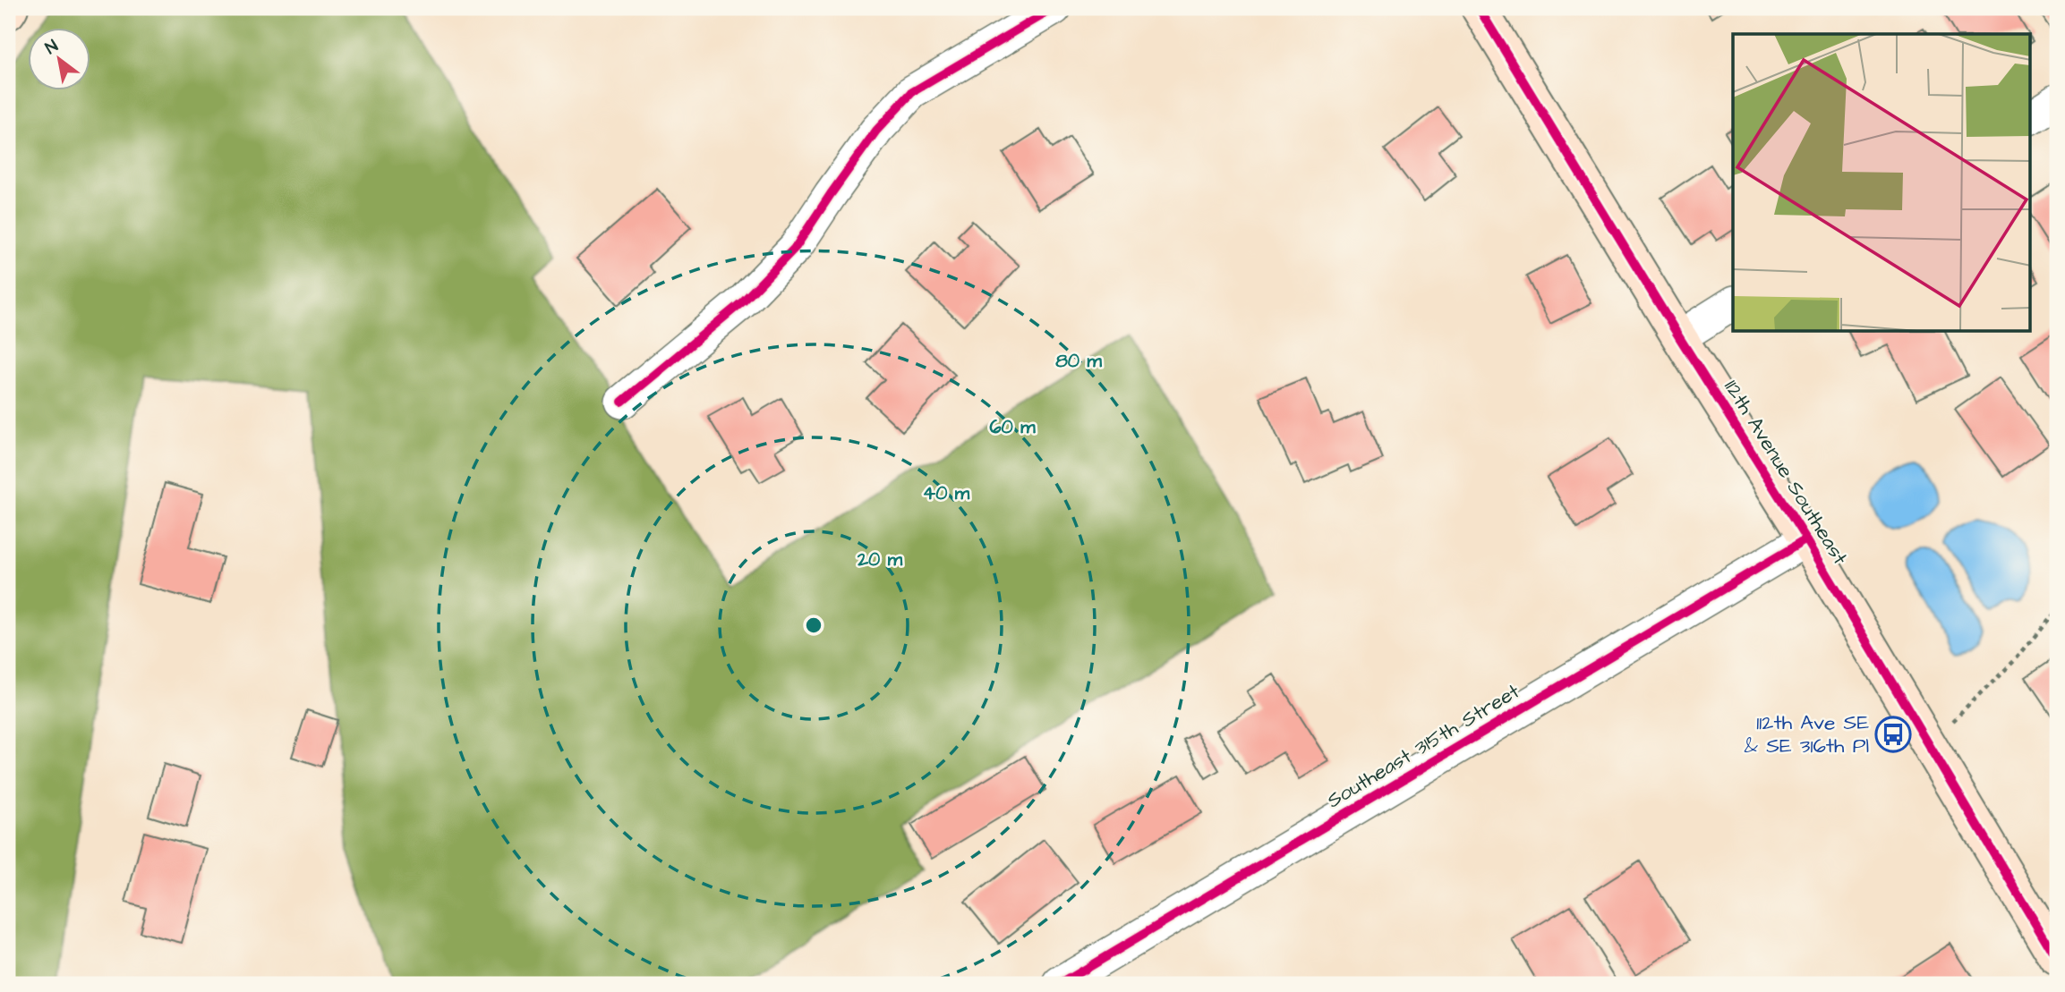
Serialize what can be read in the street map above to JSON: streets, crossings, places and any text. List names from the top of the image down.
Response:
{
  "streets": {
    "street": ["112th Avenue Southeast", "Southeast 315th Street"]
  },
  "crossings": [
    ["112th Avenue Southeast", "Southeast 315th Street"]
  ],
  "places": {
    "bus stop": ["112th Ave SE & SE 316th Pl"]
  },
  "north": "top left",
  "rings": [
    "80 m",
    "60 m",
    "40 m",
    "20 m"
  ]
}
